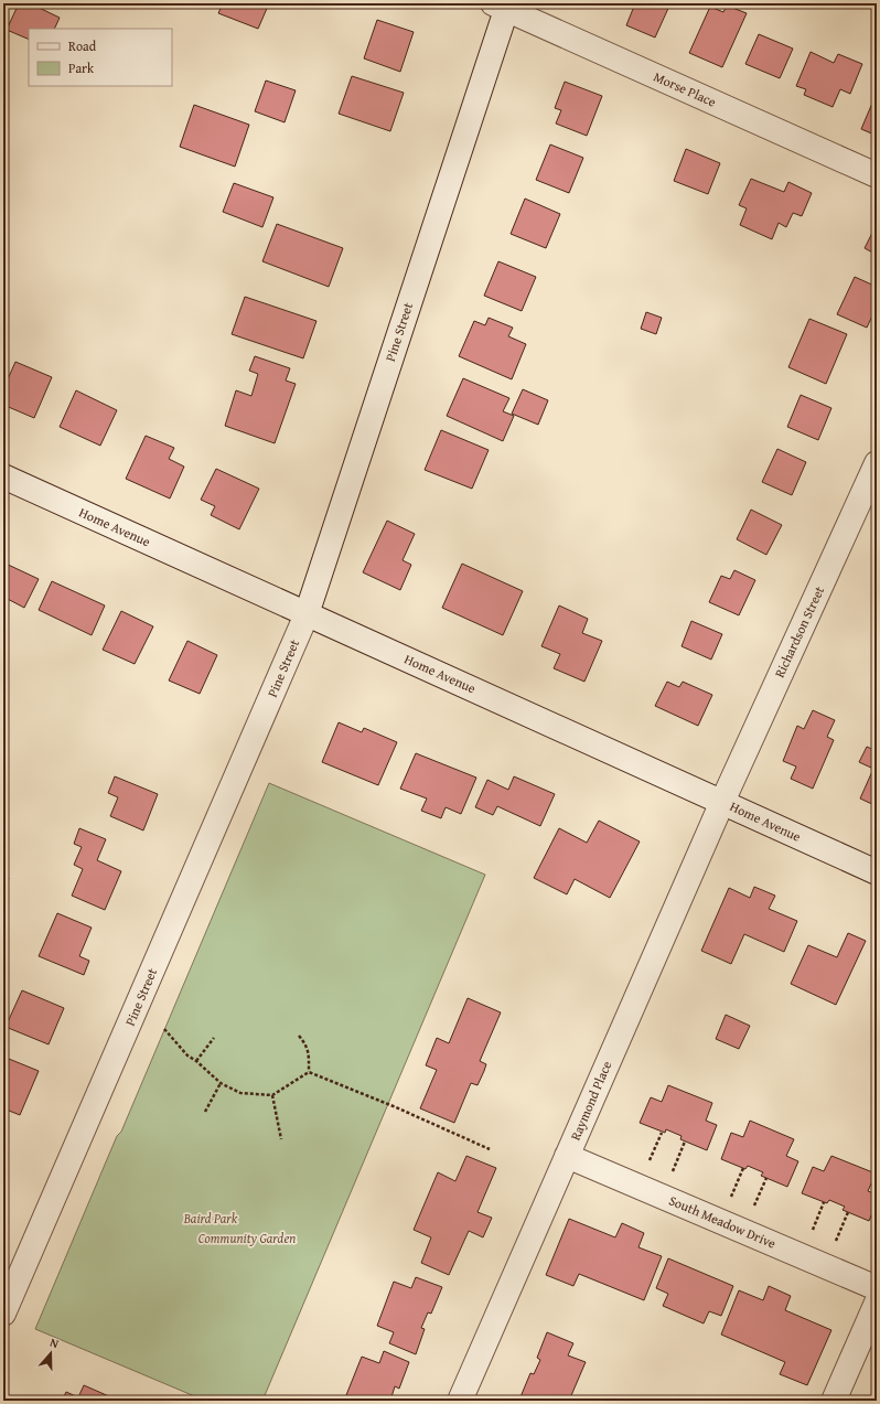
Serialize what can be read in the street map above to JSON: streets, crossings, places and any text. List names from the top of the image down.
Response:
{
  "streets": {
    "street": [
      "Morse Place",
      "Pine Street",
      "Home Avenue",
      "Richardson Street",
      "Raymond Place",
      "South Meadow Drive"
    ]
  },
  "crossings": [
    ["Morse Place", "Pine Street"],
    ["Pine Street", "Home Avenue"],
    ["Home Avenue", "Richardson Street"],
    ["Home Avenue", "Raymond Place"],
    ["Richardson Street", "Raymond Place"],
    ["Raymond Place", "South Meadow Drive"]
  ],
  "parks": ["Baird Park", "Community Garden"],
  "legend": ["Road", "Park"],
  "north": "top"
}
